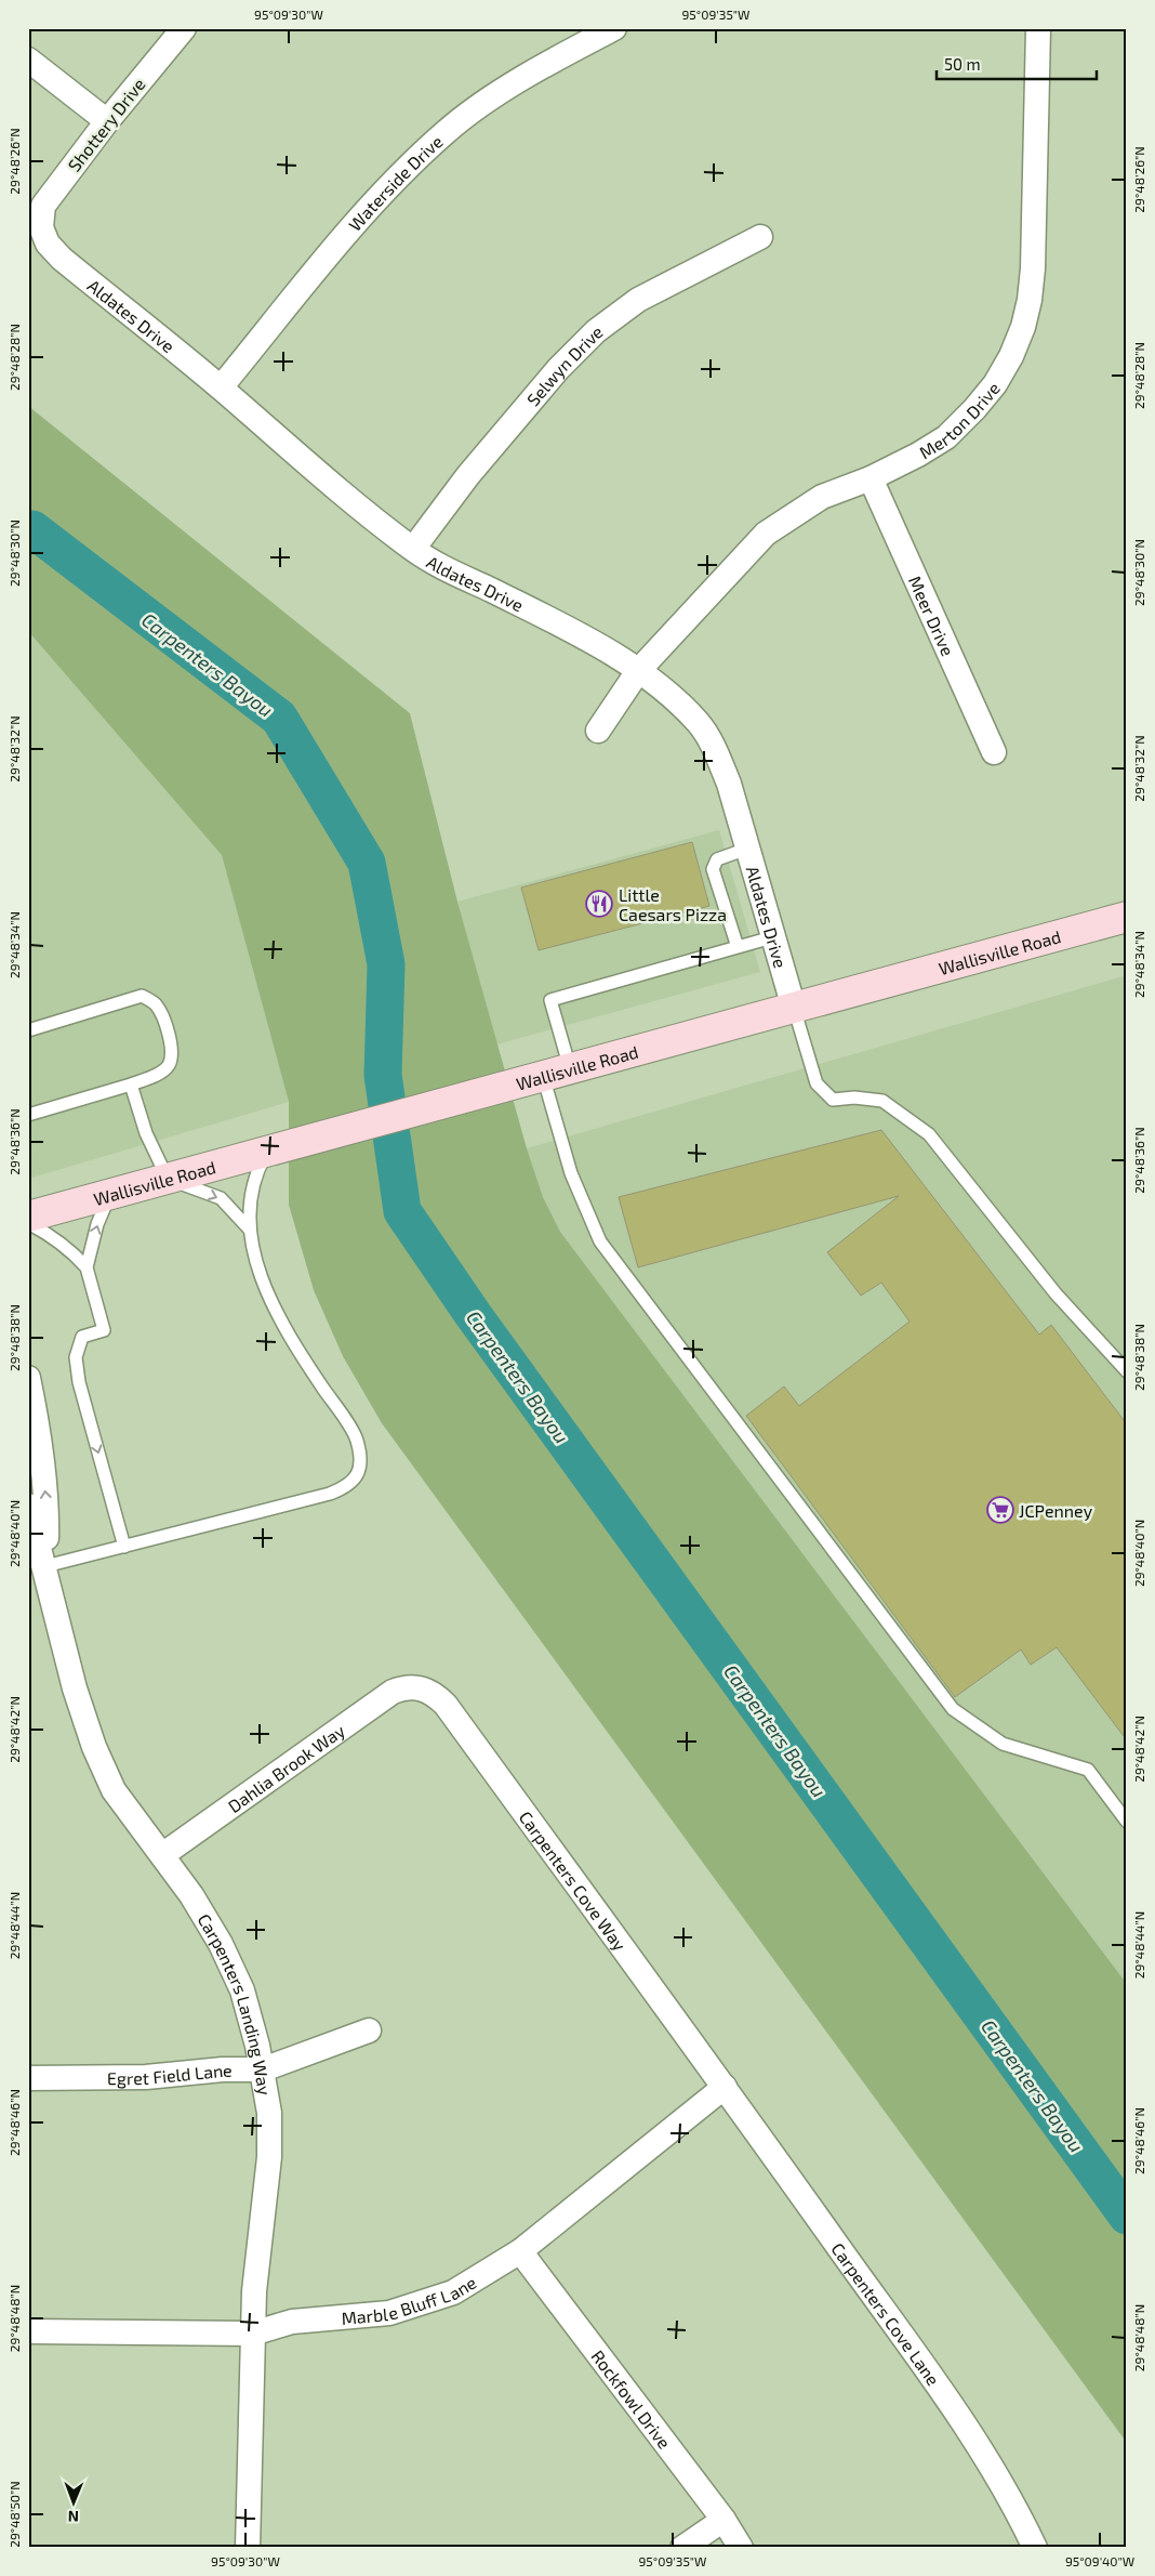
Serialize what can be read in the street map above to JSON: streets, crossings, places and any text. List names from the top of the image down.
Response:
{
  "streets": {
    "main road": ["Wallisville Road"],
    "street": [
      "Shottery Drive",
      "Waterside Drive",
      "Aldates Drive",
      "Selwyn Drive",
      "Merton Drive",
      "Meer Drive",
      "Dahlia Brook Way",
      "Carpenters Cove Way",
      "Carpenters Landing Way",
      "Egret Field Lane",
      "Marble Bluff Lane",
      "Carpenters Cove Lane",
      "Rockfowl Drive"
    ]
  },
  "crossings": [
    ["Shottery Drive", "Aldates Drive"],
    ["Waterside Drive", "Aldates Drive"],
    ["Aldates Drive", "Selwyn Drive"],
    ["Aldates Drive", "Merton Drive"],
    ["Aldates Drive", "Wallisville Road"],
    ["Merton Drive", "Meer Drive"],
    ["Dahlia Brook Way", "Carpenters Cove Way"],
    ["Dahlia Brook Way", "Carpenters Landing Way"],
    ["Carpenters Cove Way", "Marble Bluff Lane"],
    ["Carpenters Cove Way", "Carpenters Cove Lane"],
    ["Carpenters Landing Way", "Egret Field Lane"],
    ["Carpenters Landing Way", "Marble Bluff Lane"],
    ["Marble Bluff Lane", "Carpenters Cove Lane"],
    ["Marble Bluff Lane", "Rockfowl Drive"]
  ],
  "water": ["Carpenters Bayou"],
  "places": {
    "restaurant": ["Little Caesars Pizza"],
    "supermarket": ["JCPenney"]
  },
  "scale_bar": "50 m",
  "north": "bottom",
  "coordinates": [
    "95°09'30\"W",
    "95°09'35\"W",
    "29°48'26\"N",
    "29°48'28\"N",
    "29°48'30\"N",
    "29°48'32\"N",
    "29°48'34\"N",
    "29°48'36\"N",
    "29°48'38\"N",
    "29°48'40\"N",
    "29°48'42\"N",
    "29°48'44\"N",
    "29°48'46\"N",
    "29°48'48\"N",
    "29°48'50\"N",
    "95°09'40\"W"
  ]
}
